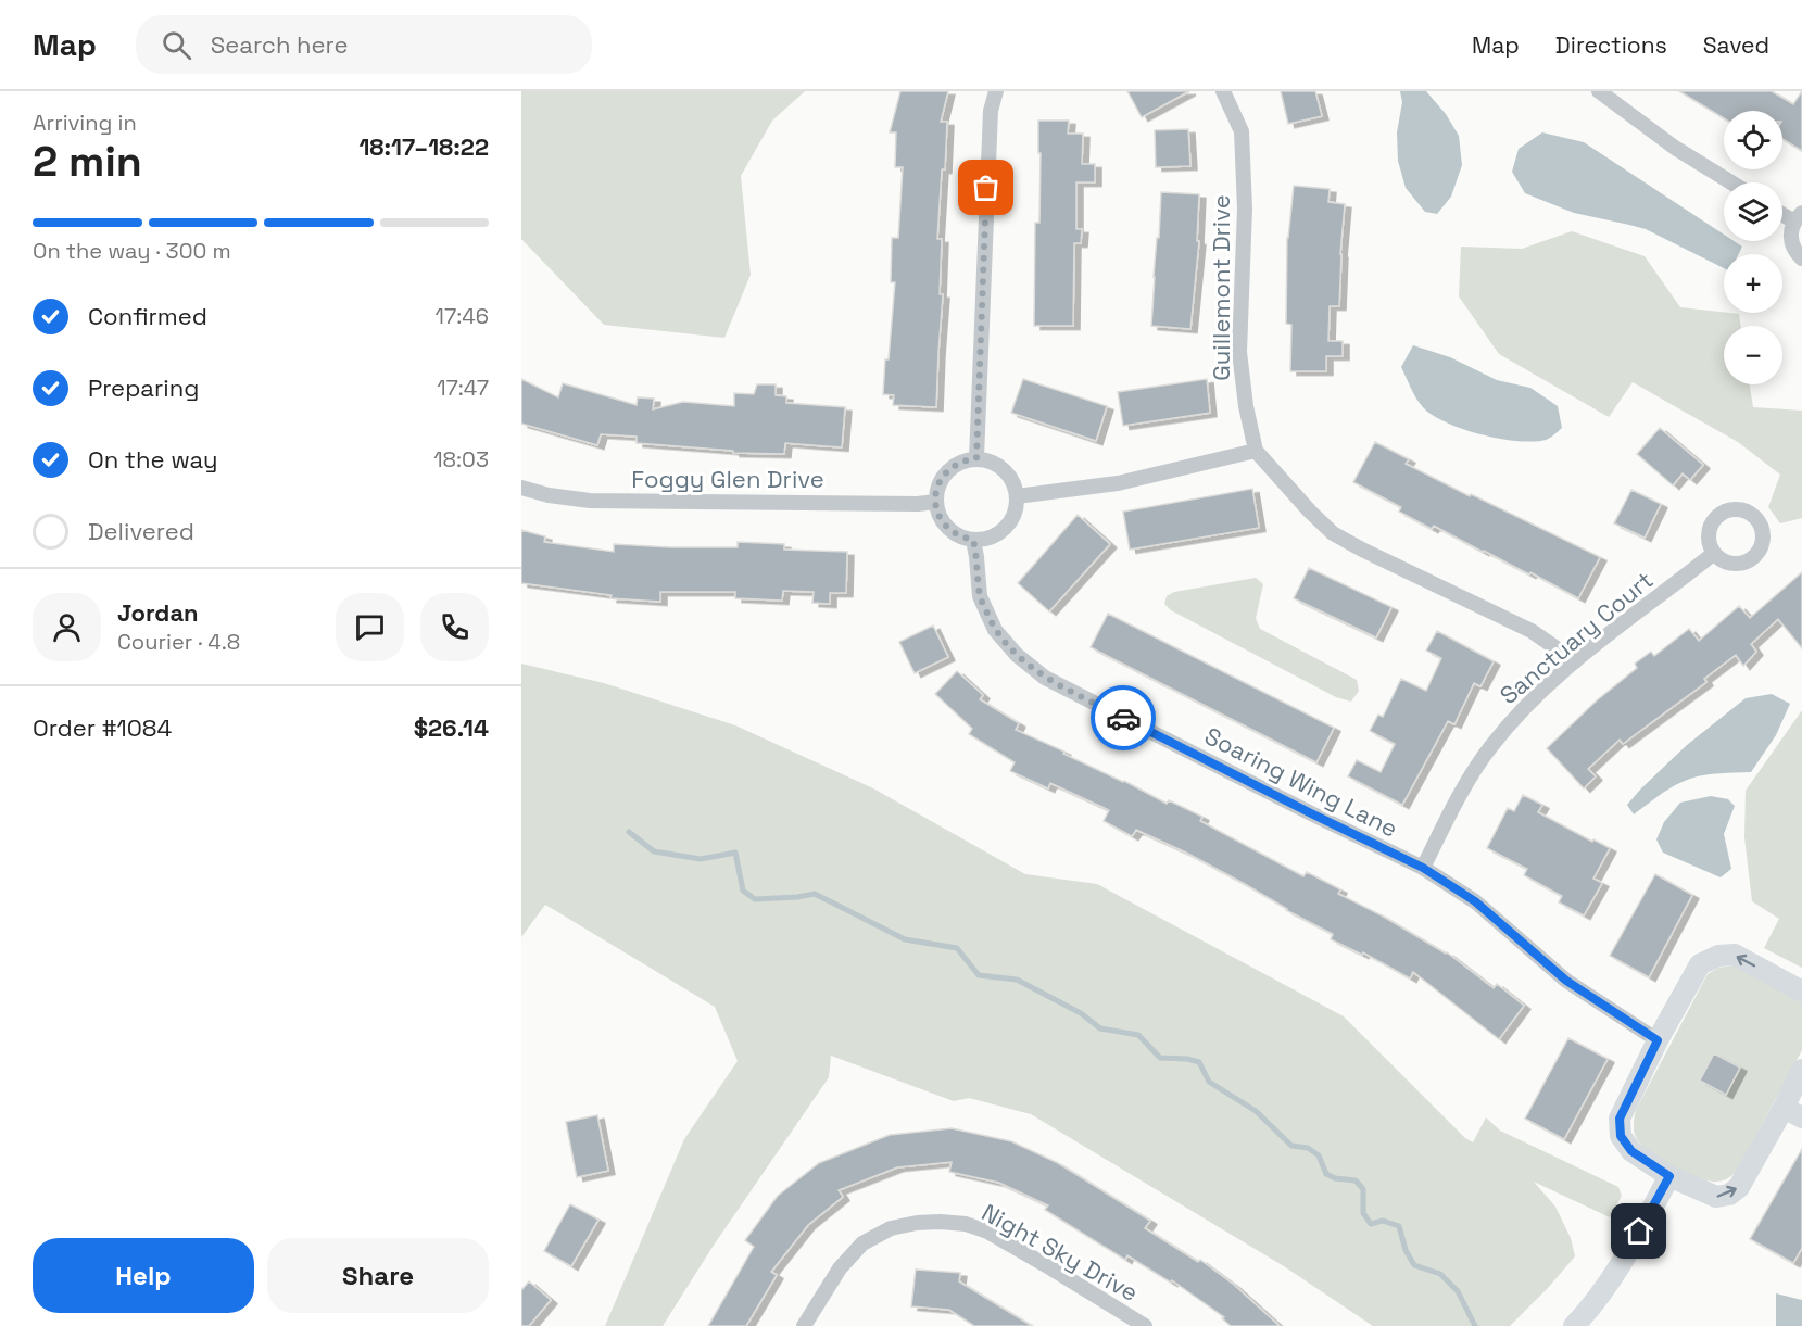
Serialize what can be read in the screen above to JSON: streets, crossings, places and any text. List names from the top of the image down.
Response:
{
  "streets": {
    "street": [
      "Guillemont Drive",
      "Foggy Glen Drive",
      "Sanctuary Court",
      "Soaring Wing Lane",
      "Night Sky Drive"
    ]
  },
  "crossings": [
    ["Foggy Glen Drive", "Soaring Wing Lane"],
    ["Sanctuary Court", "Soaring Wing Lane"]
  ],
  "page": {
    "header": "Map",
    "search": "Search here",
    "nav": ["Map", "Directions", "Saved"],
    "heading": ["2 min", "Arriving in", "18:17–18:22"],
    "panel": [
      "Jordan",
      "Courier · 4.8",
      "Order #1084",
      "$26.14"
    ],
    "map_buttons": ["+", "−"],
    "bar": "On the way · 300 m",
    "list": [
      ["Confirmed", "17:46"],
      ["Preparing", "17:47"],
      ["On the way", "18:03"],
      "Delivered"
    ],
    "buttons": ["Help", "Share"]
  }
}
